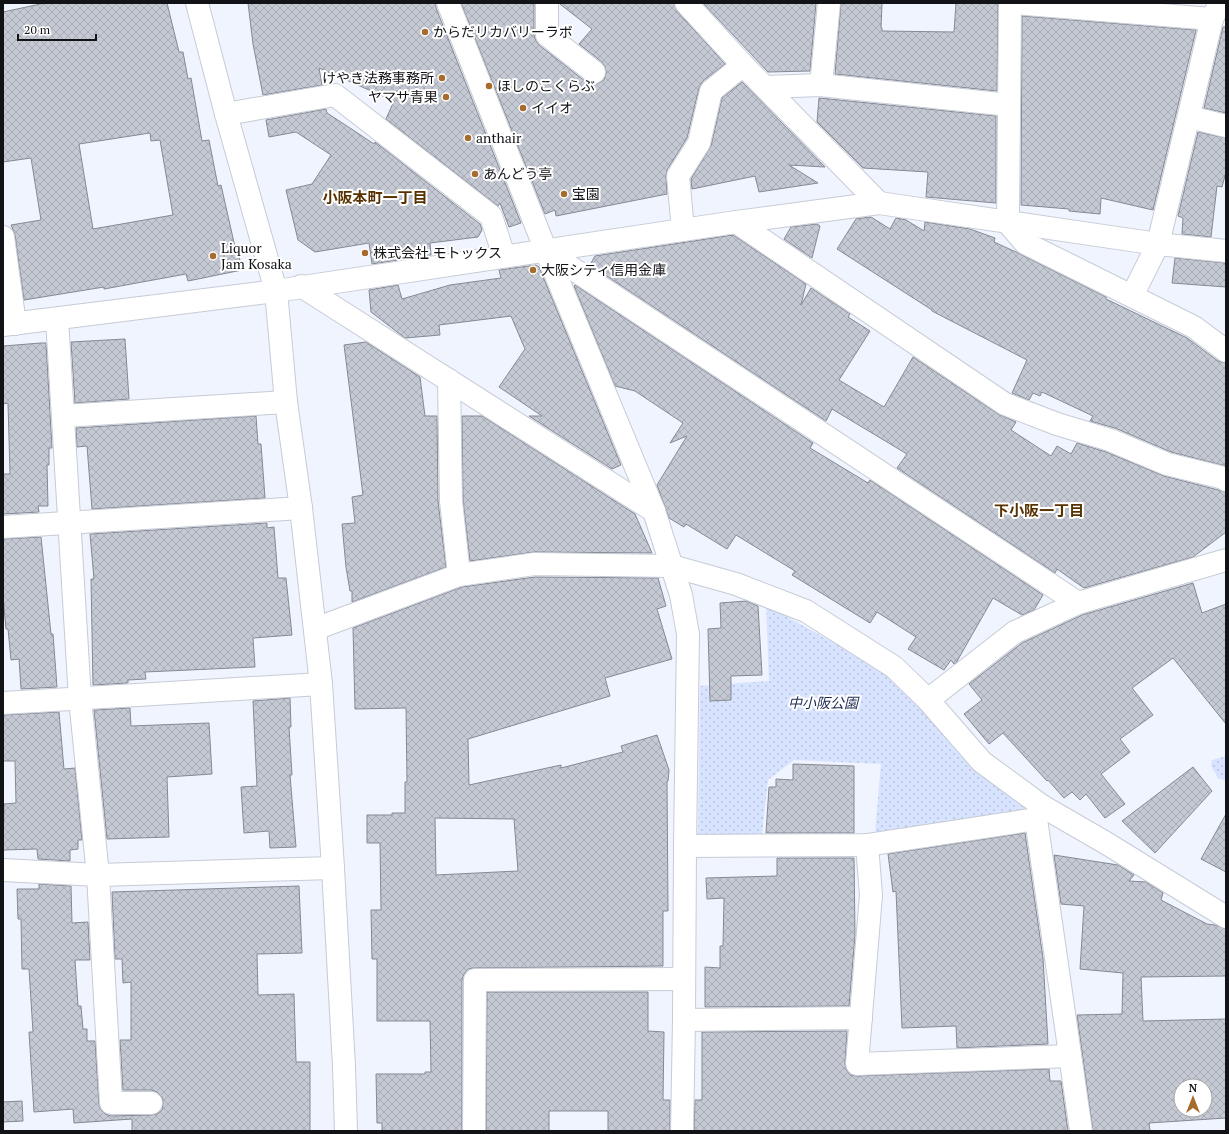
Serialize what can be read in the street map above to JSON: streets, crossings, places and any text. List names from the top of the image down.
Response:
{
  "districts": ["小阪本町一丁目", "下小阪一丁目"],
  "parks": ["中小阪公園"],
  "places": [
    "からだリカバリーラボ",
    "けやき法務事務所",
    "ほしのこくらぶ",
    "ヤマサ青果",
    "イイオ",
    "anthair",
    "あんどう亭",
    "宝園",
    "株式会社 モトックス",
    "Liquor Jam Kosaka",
    "大阪シティ信用金庫"
  ],
  "scale_bar": "20 m",
  "north": "top"
}
